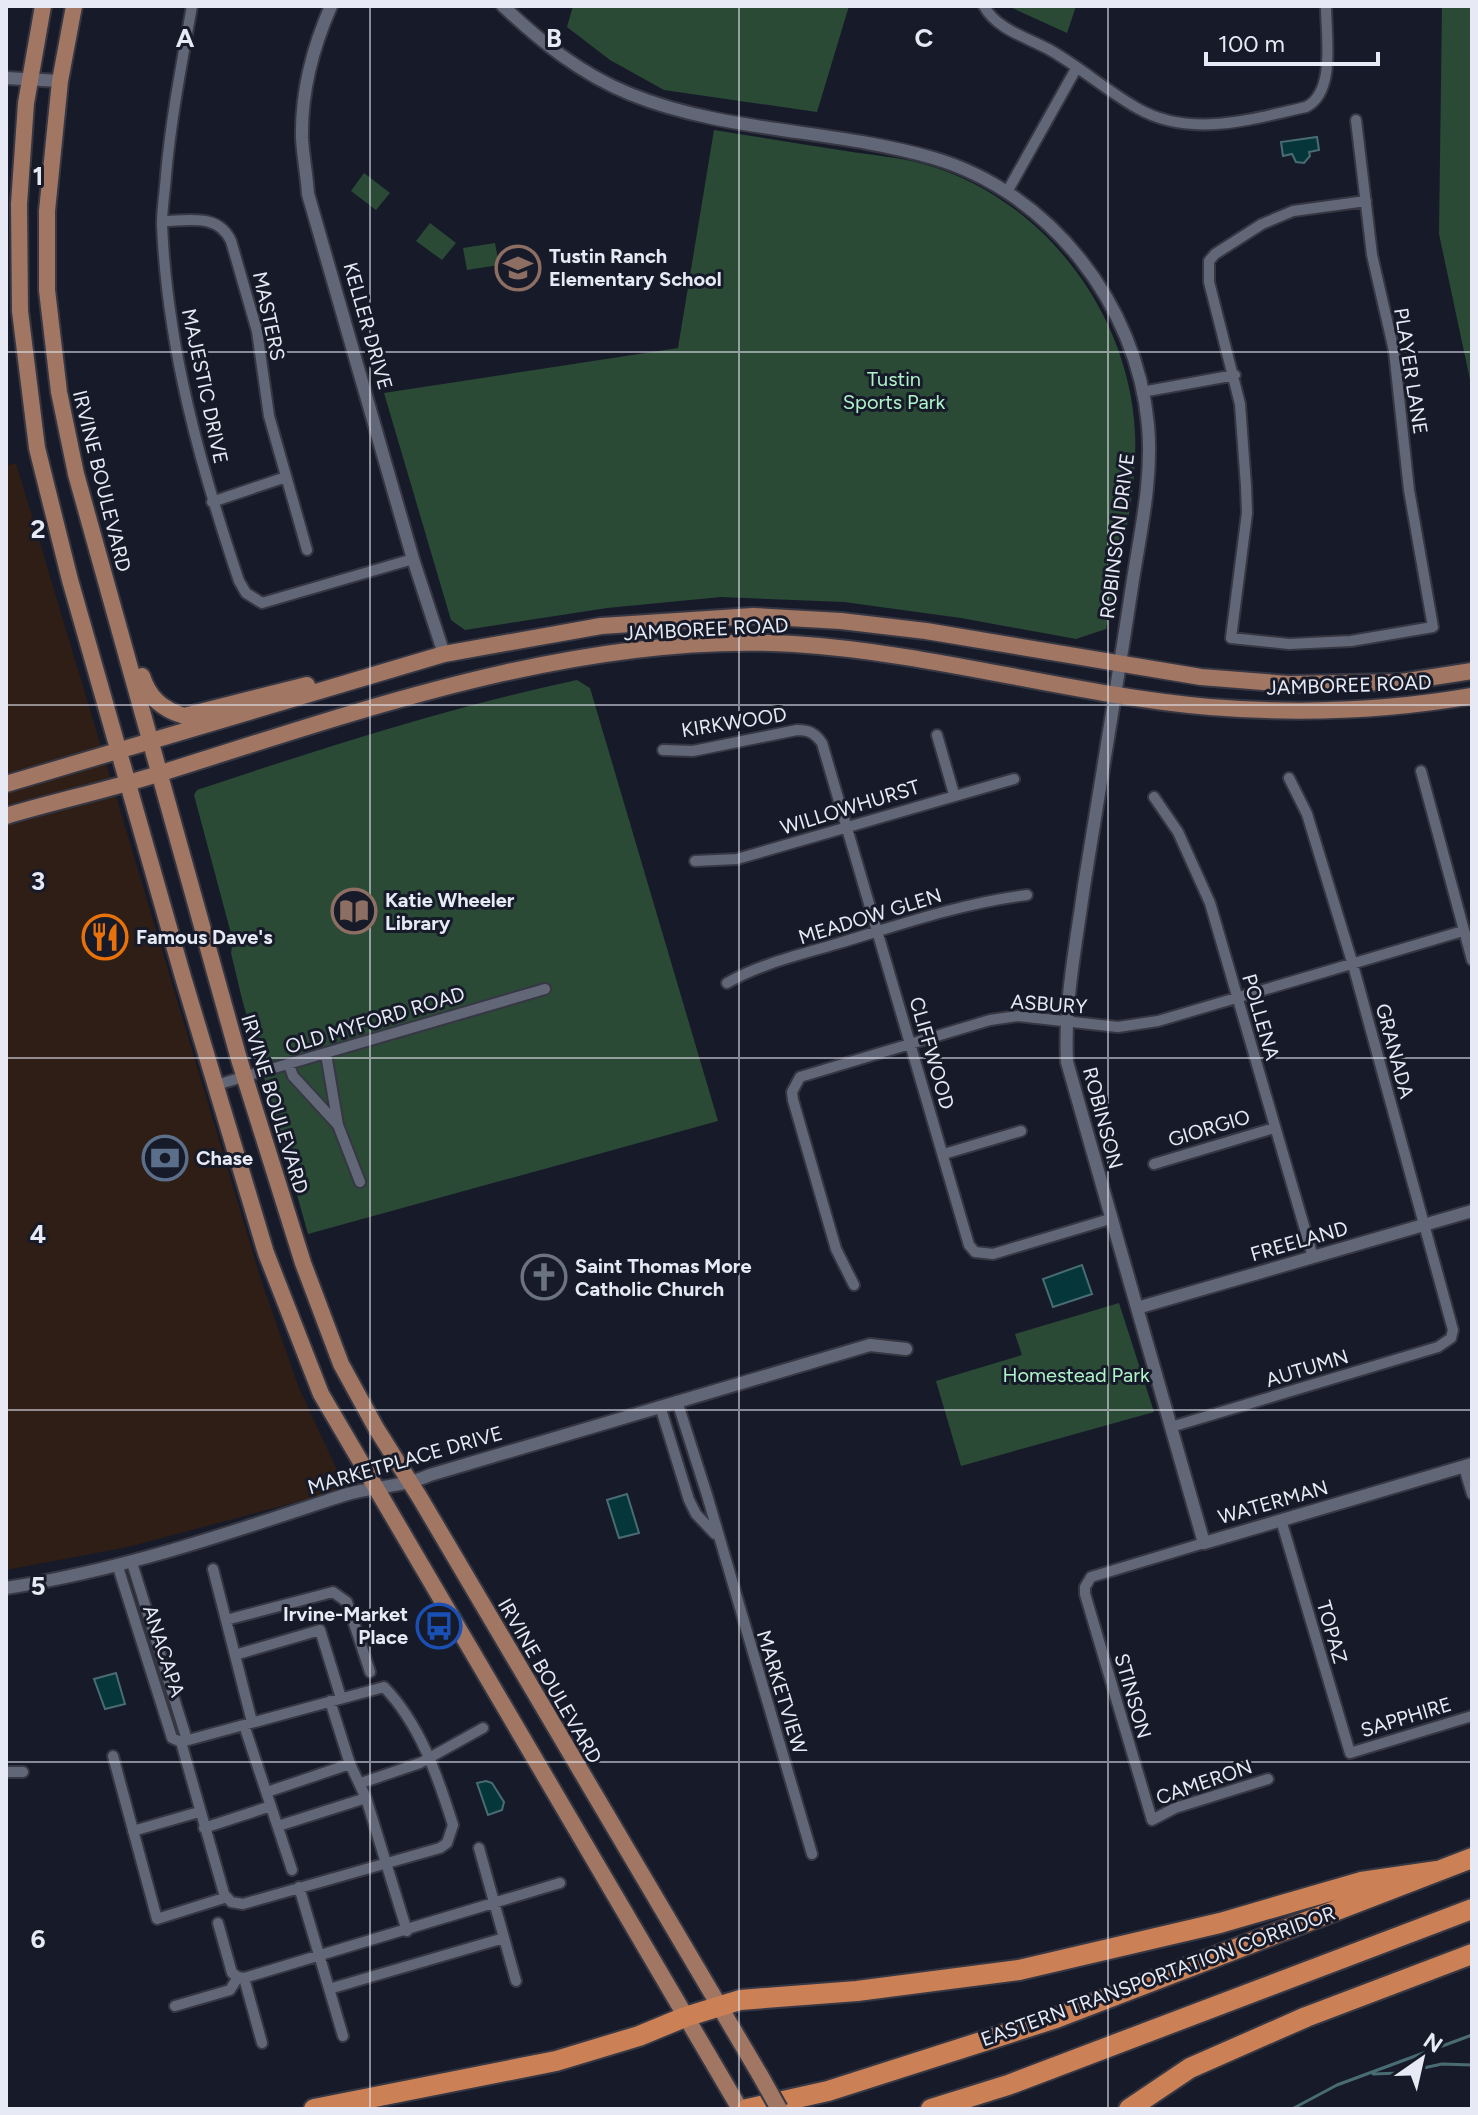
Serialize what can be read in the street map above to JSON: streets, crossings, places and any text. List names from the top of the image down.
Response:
{
  "streets": {
    "highway": ["EASTERN TRANSPORTATION CORRIDOR"],
    "main road": ["IRVINE BOULEVARD", "JAMBOREE ROAD"],
    "street": [
      "MASTERS",
      "KELLER DRIVE",
      "PLAYER LANE",
      "MAJESTIC DRIVE",
      "ROBINSON DRIVE",
      "KIRKWOOD",
      "WILLOWHURST",
      "MEADOW GLEN",
      "ASBURY",
      "POLLENA",
      "OLD MYFORD ROAD",
      "GRANADA",
      "CLIFFWOOD",
      "ROBINSON",
      "GIORGIO",
      "FREELAND",
      "AUTUMN",
      "MARKETPLACE DRIVE",
      "WATERMAN",
      "TOPAZ",
      "ANACAPA",
      "MARKETVIEW",
      "STINSON",
      "SAPPHIRE",
      "CAMERON"
    ]
  },
  "crossings": [
    ["MASTERS", "MAJESTIC DRIVE"],
    ["KELLER DRIVE", "MAJESTIC DRIVE"],
    ["KELLER DRIVE", "JAMBOREE ROAD"],
    ["IRVINE BOULEVARD", "JAMBOREE ROAD"],
    ["IRVINE BOULEVARD", "OLD MYFORD ROAD"],
    ["IRVINE BOULEVARD", "MARKETPLACE DRIVE"],
    ["ROBINSON DRIVE", "JAMBOREE ROAD"],
    ["ROBINSON DRIVE", "ROBINSON"],
    ["JAMBOREE ROAD", "ROBINSON"],
    ["KIRKWOOD", "CLIFFWOOD"],
    ["WILLOWHURST", "CLIFFWOOD"],
    ["MEADOW GLEN", "CLIFFWOOD"],
    ["ASBURY", "POLLENA"],
    ["ASBURY", "GRANADA"],
    ["ASBURY", "CLIFFWOOD"],
    ["ASBURY", "ROBINSON"],
    ["POLLENA", "GIORGIO"],
    ["POLLENA", "FREELAND"],
    ["GRANADA", "FREELAND"],
    ["GRANADA", "AUTUMN"],
    ["CLIFFWOOD", "ROBINSON"],
    ["ROBINSON", "FREELAND"],
    ["ROBINSON", "AUTUMN"],
    ["ROBINSON", "WATERMAN"],
    ["MARKETPLACE DRIVE", "ANACAPA"],
    ["MARKETPLACE DRIVE", "MARKETVIEW"],
    ["WATERMAN", "TOPAZ"],
    ["WATERMAN", "STINSON"],
    ["TOPAZ", "SAPPHIRE"],
    ["STINSON", "CAMERON"]
  ],
  "parks": ["Tustin Sports Park", "Homestead Park"],
  "places": {
    "school or university": ["Tustin Ranch Elementary School"],
    "library": ["Katie Wheeler Library"],
    "restaurant": ["Famous Dave's"],
    "bank": ["Chase"],
    "church": ["Saint Thomas More Catholic Church"],
    "bus stop": ["Irvine-Market Place"]
  },
  "scale_bar": "100 m",
  "north": "top right",
  "grid": {
    "columns": ["A", "B", "C"],
    "rows": [
      "1",
      "2",
      "3",
      "4",
      "5",
      "6"
    ]
  }
}
